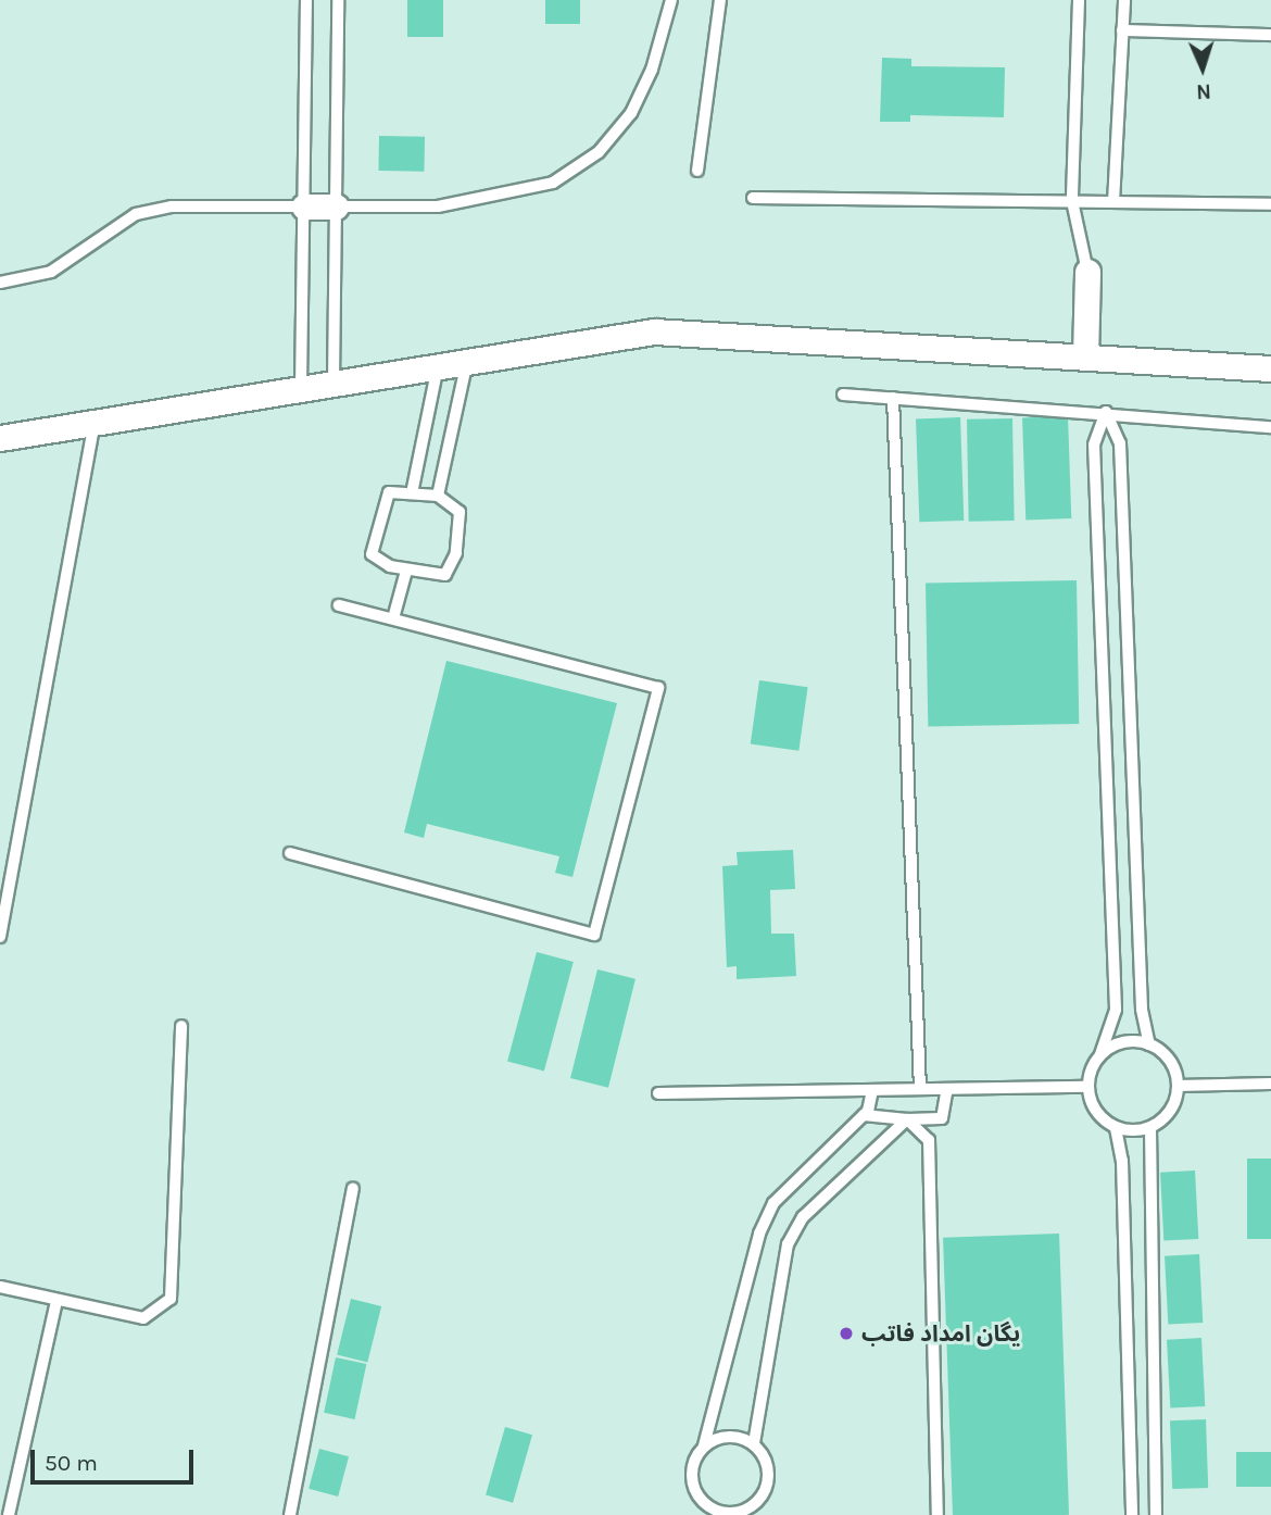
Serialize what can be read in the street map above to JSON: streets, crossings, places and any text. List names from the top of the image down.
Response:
{
  "places": ["یگان امداد فاتب"],
  "scale_bar": "50 m",
  "north": "bottom"
}
